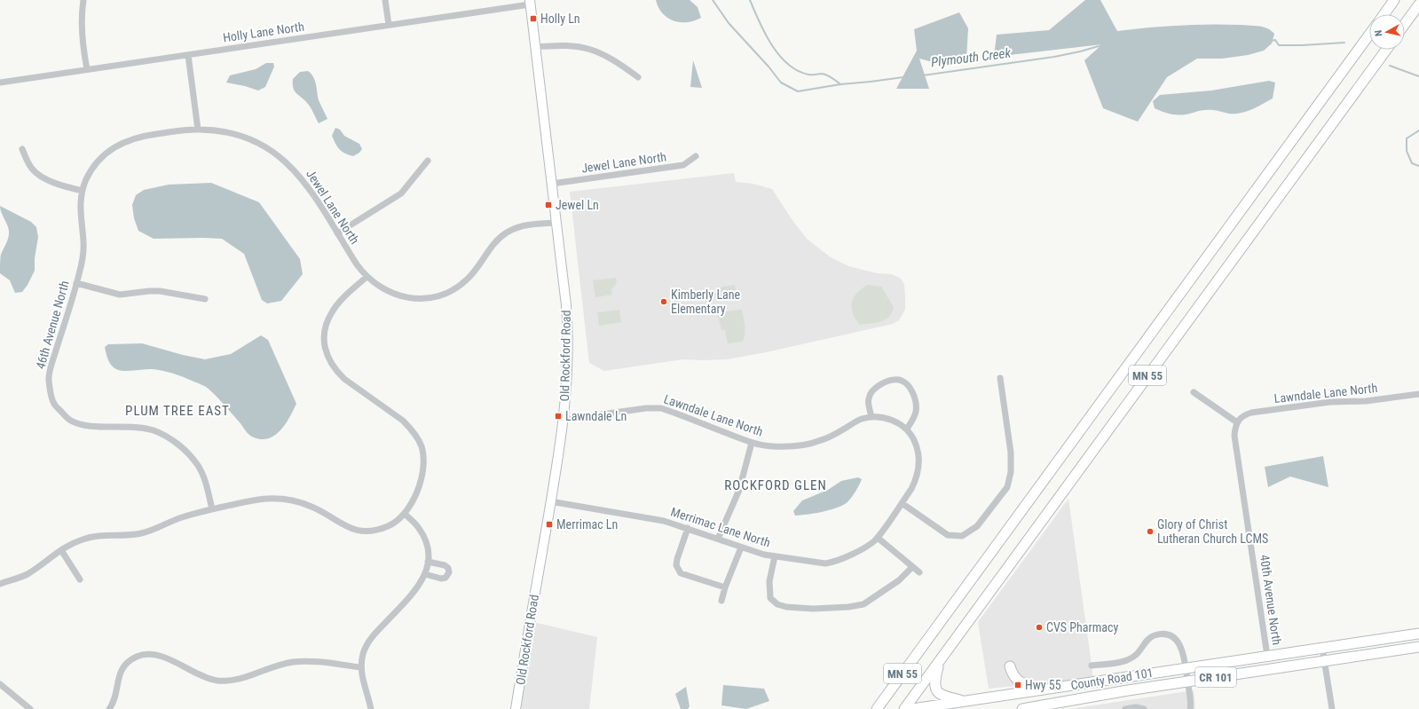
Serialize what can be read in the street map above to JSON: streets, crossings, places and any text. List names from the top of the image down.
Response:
{
  "streets": {
    "main road": ["MN 55", "CR 101", "County Road 101"],
    "street": [
      "Holly Lane North",
      "Jewel Lane North",
      "46th Avenue North",
      "Old Rockford Road",
      "Lawndale Lane North",
      "Merrimac Lane North",
      "40th Avenue North"
    ]
  },
  "crossings": [
    ["Holly Lane North", "Old Rockford Road"],
    ["Jewel Lane North", "46th Avenue North"],
    ["Jewel Lane North", "Old Rockford Road"],
    ["Old Rockford Road", "Lawndale Lane North"],
    ["Old Rockford Road", "Merrimac Lane North"],
    ["Lawndale Lane North", "40th Avenue North"],
    ["40th Avenue North", "County Road 101"]
  ],
  "districts": ["PLUM TREE EAST", "ROCKFORD GLEN"],
  "water": ["Plymouth Creek"],
  "places": {
    "transit": [
      "Holly Ln",
      "Jewel Ln",
      "Lawndale Ln",
      "Merrimac Ln",
      "Hwy 55"
    ],
    "other": ["Kimberly Lane Elementary", "Glory of Christ Lutheran Church LCMS", "CVS Pharmacy"]
  },
  "north": "left"
}
